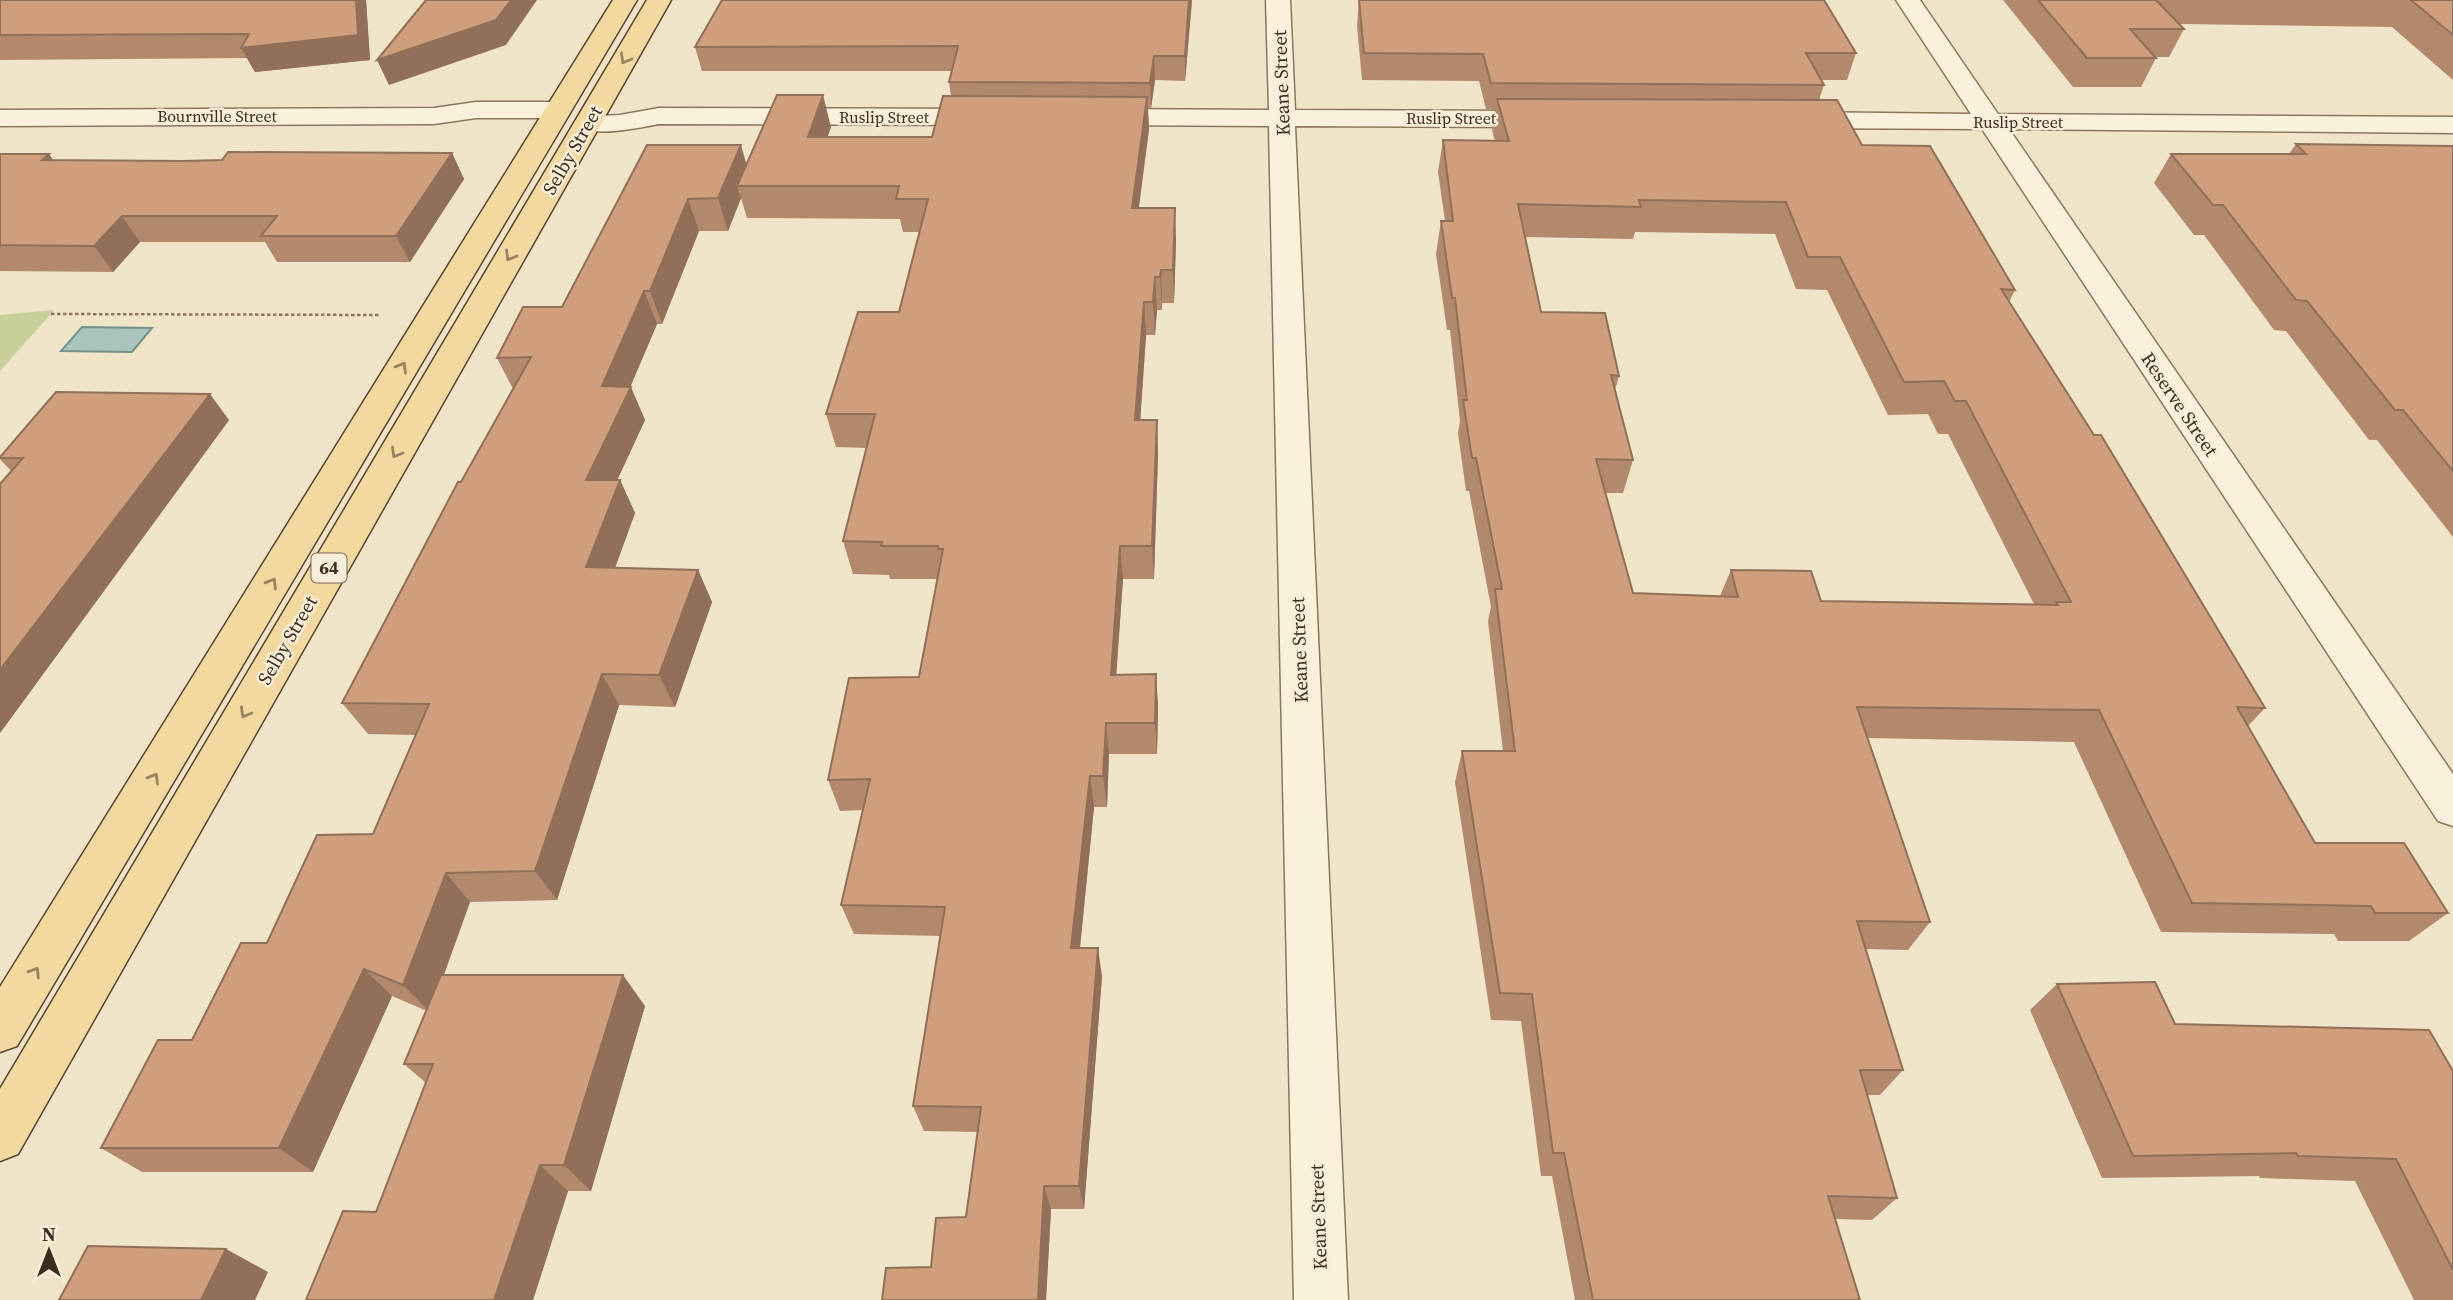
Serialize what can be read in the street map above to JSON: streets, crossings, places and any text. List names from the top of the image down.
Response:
{
  "streets": {
    "main road": ["Selby Street", "64"],
    "street": [
      "Keane Street",
      "Bournville Street",
      "Ruslip Street",
      "Reserve Street"
    ]
  },
  "crossings": [
    ["Keane Street", "Ruslip Street"],
    ["Bournville Street", "Ruslip Street"],
    ["Bournville Street", "Selby Street"],
    ["Ruslip Street", "Selby Street"],
    ["Ruslip Street", "Reserve Street"]
  ],
  "north": "top"
}
